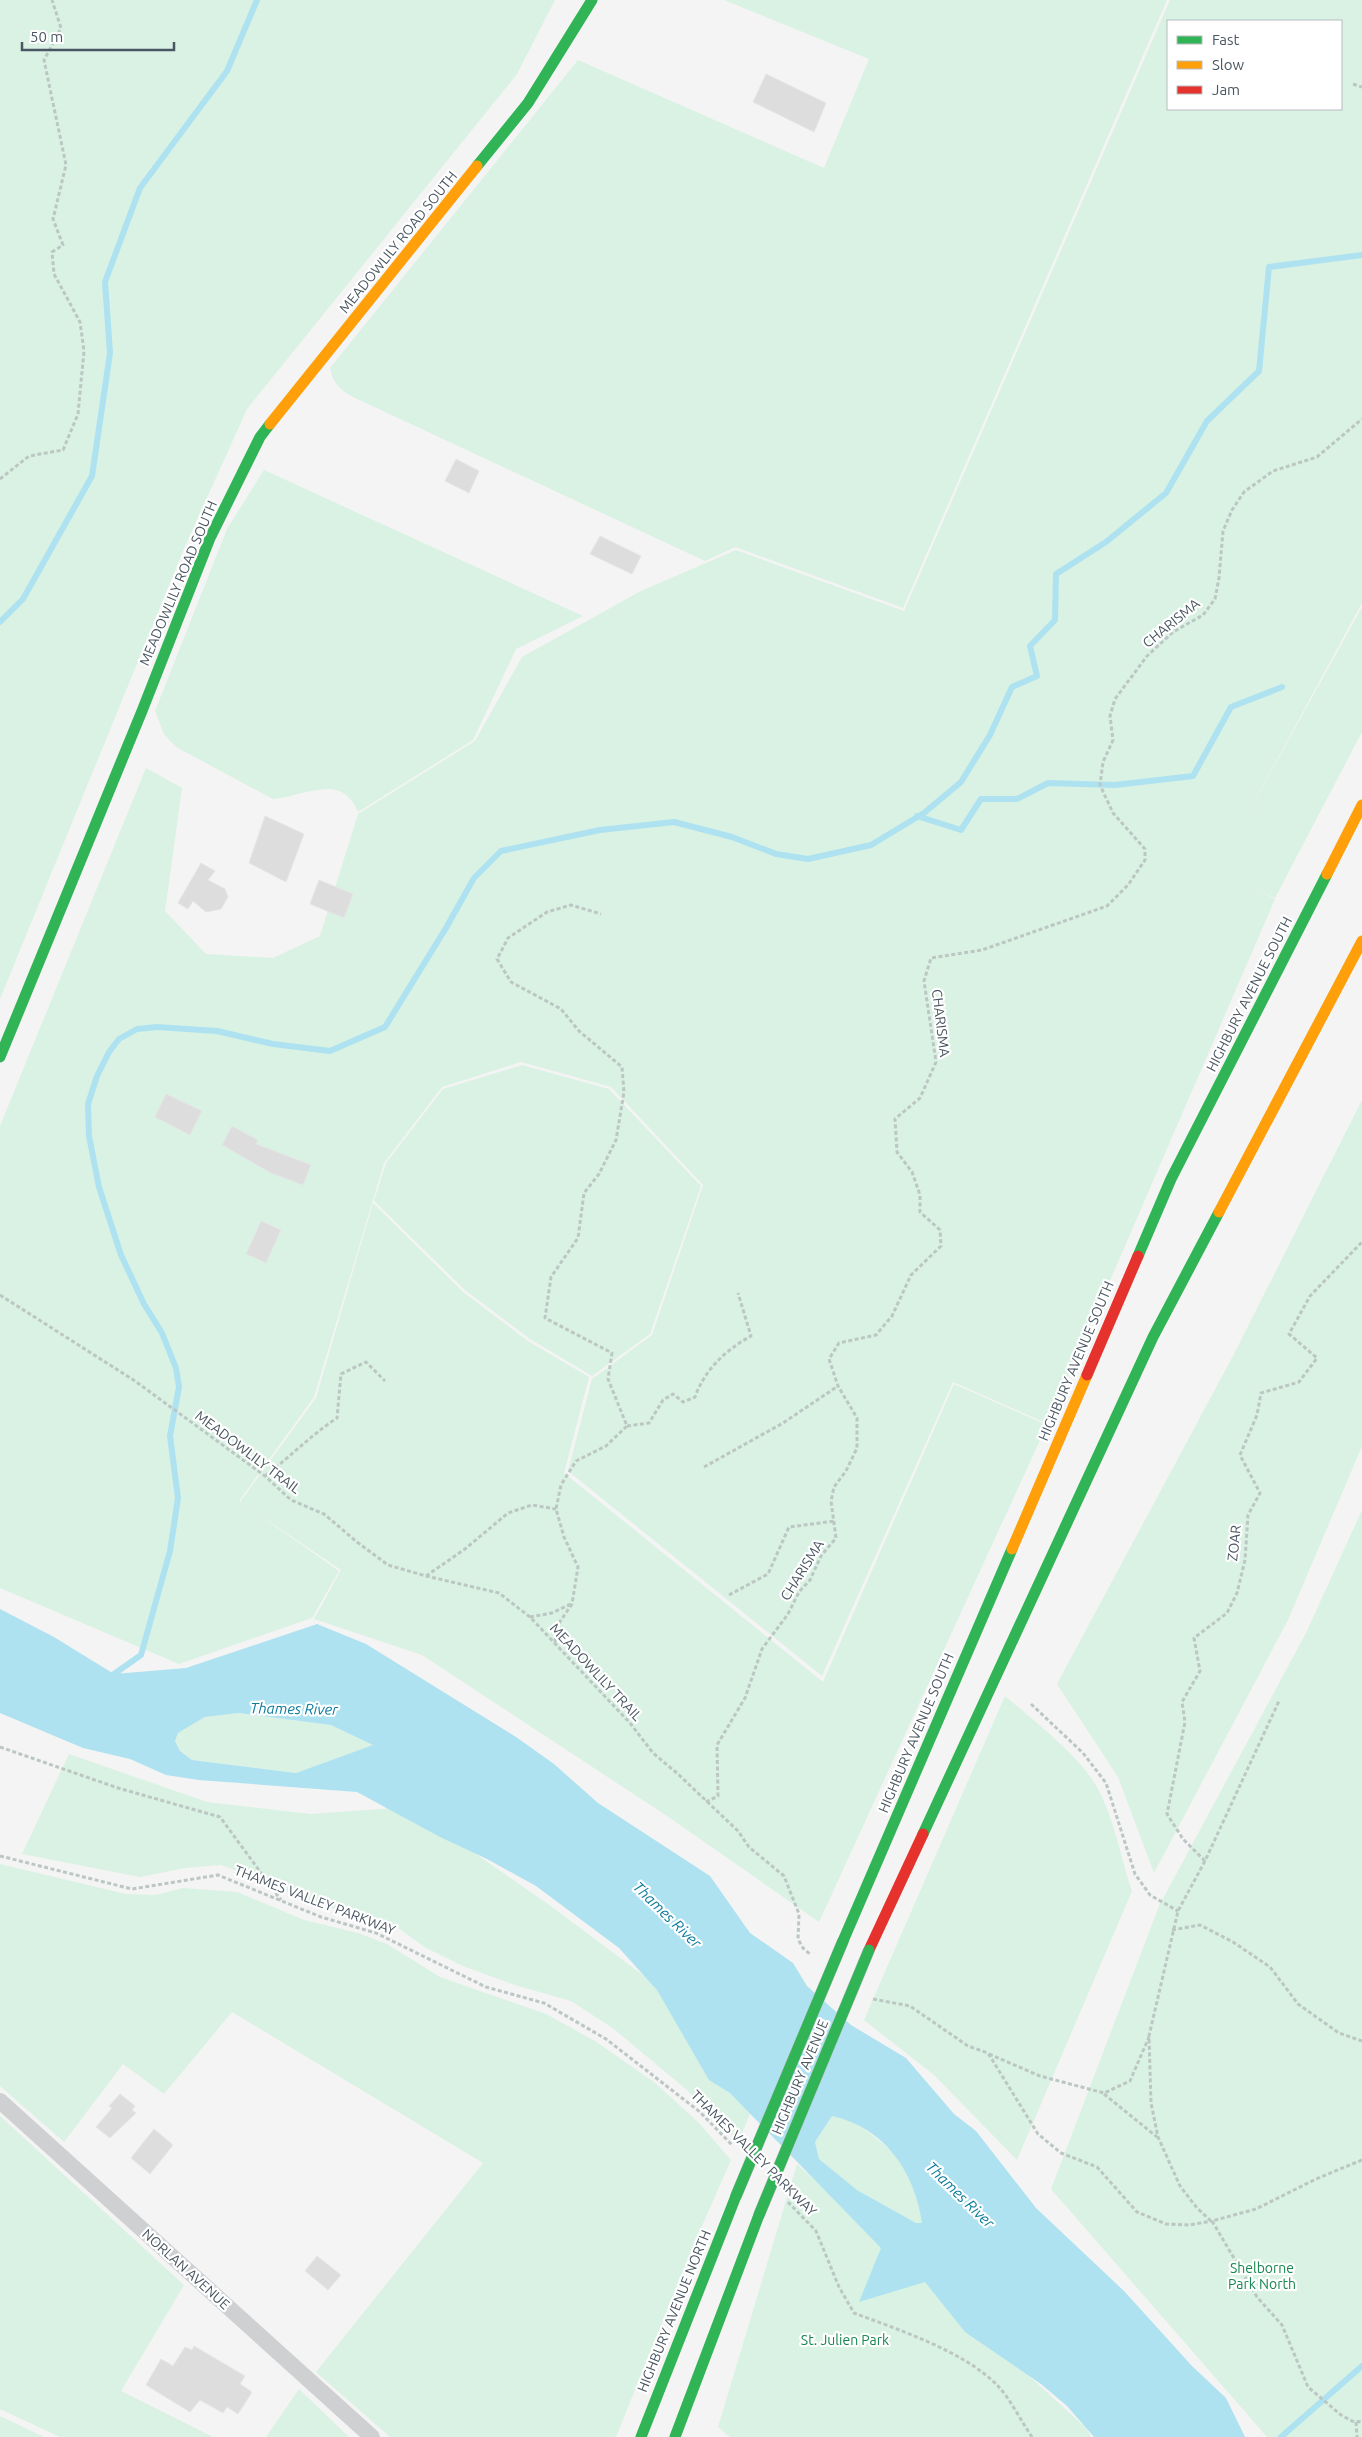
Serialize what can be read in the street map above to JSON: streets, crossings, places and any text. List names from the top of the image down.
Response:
{
  "streets": {
    "main road": [
      "MEADOWLILY ROAD SOUTH",
      "HIGHBURY AVENUE SOUTH",
      "HIGHBURY AVENUE",
      "HIGHBURY AVENUE NORTH"
    ],
    "street": ["NORLAN AVENUE"],
    "path": [
      "CHARISMA",
      "MEADOWLILY TRAIL",
      "ZOAR",
      "THAMES VALLEY PARKWAY"
    ]
  },
  "crossings": [
    ["CHARISMA", "MEADOWLILY TRAIL"],
    ["HIGHBURY AVENUE SOUTH", "HIGHBURY AVENUE"],
    ["HIGHBURY AVENUE", "HIGHBURY AVENUE NORTH"]
  ],
  "water": ["Thames River"],
  "parks": ["Shelborne Park North", "St. Julien Park"],
  "legend": ["Fast", "Slow", "Jam"],
  "scale_bar": "50 m"
}
